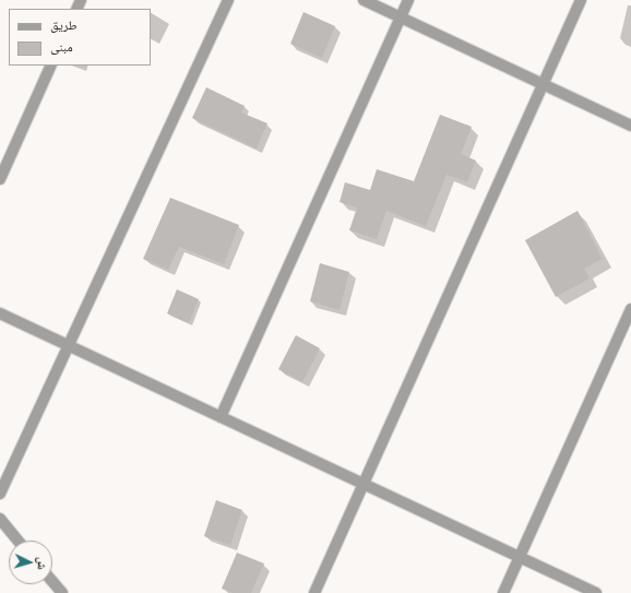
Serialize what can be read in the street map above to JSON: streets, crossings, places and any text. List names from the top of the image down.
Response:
{
  "legend": ["طريق", "مبنى"],
  "north": "right"
}
